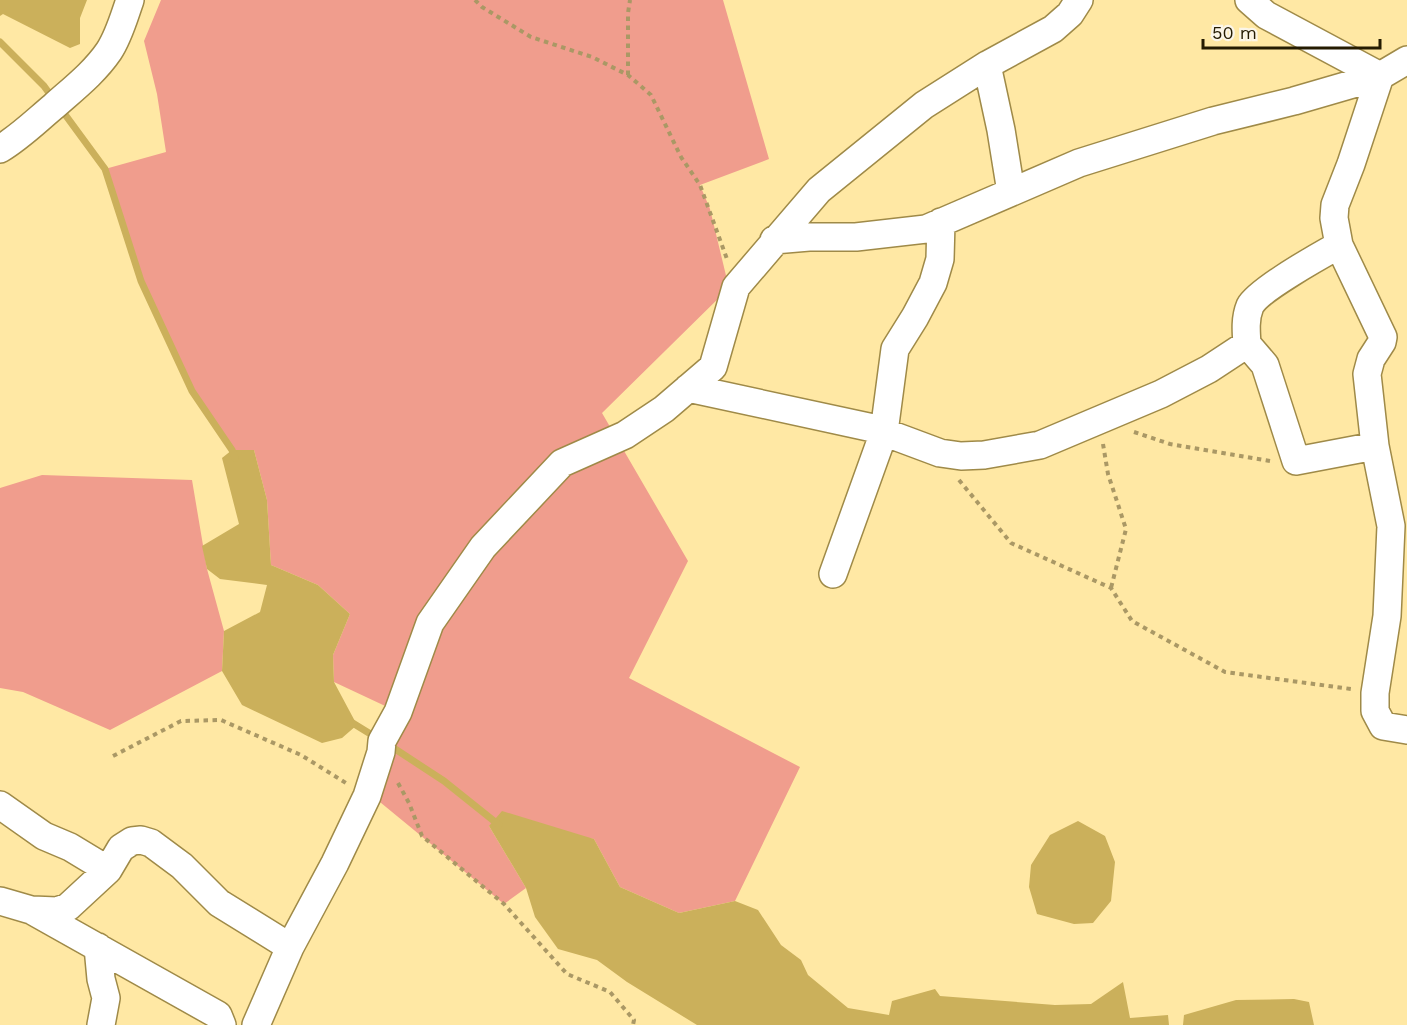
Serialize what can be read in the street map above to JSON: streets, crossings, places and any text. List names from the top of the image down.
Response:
{
  "scale_bar": "50 m"
}
